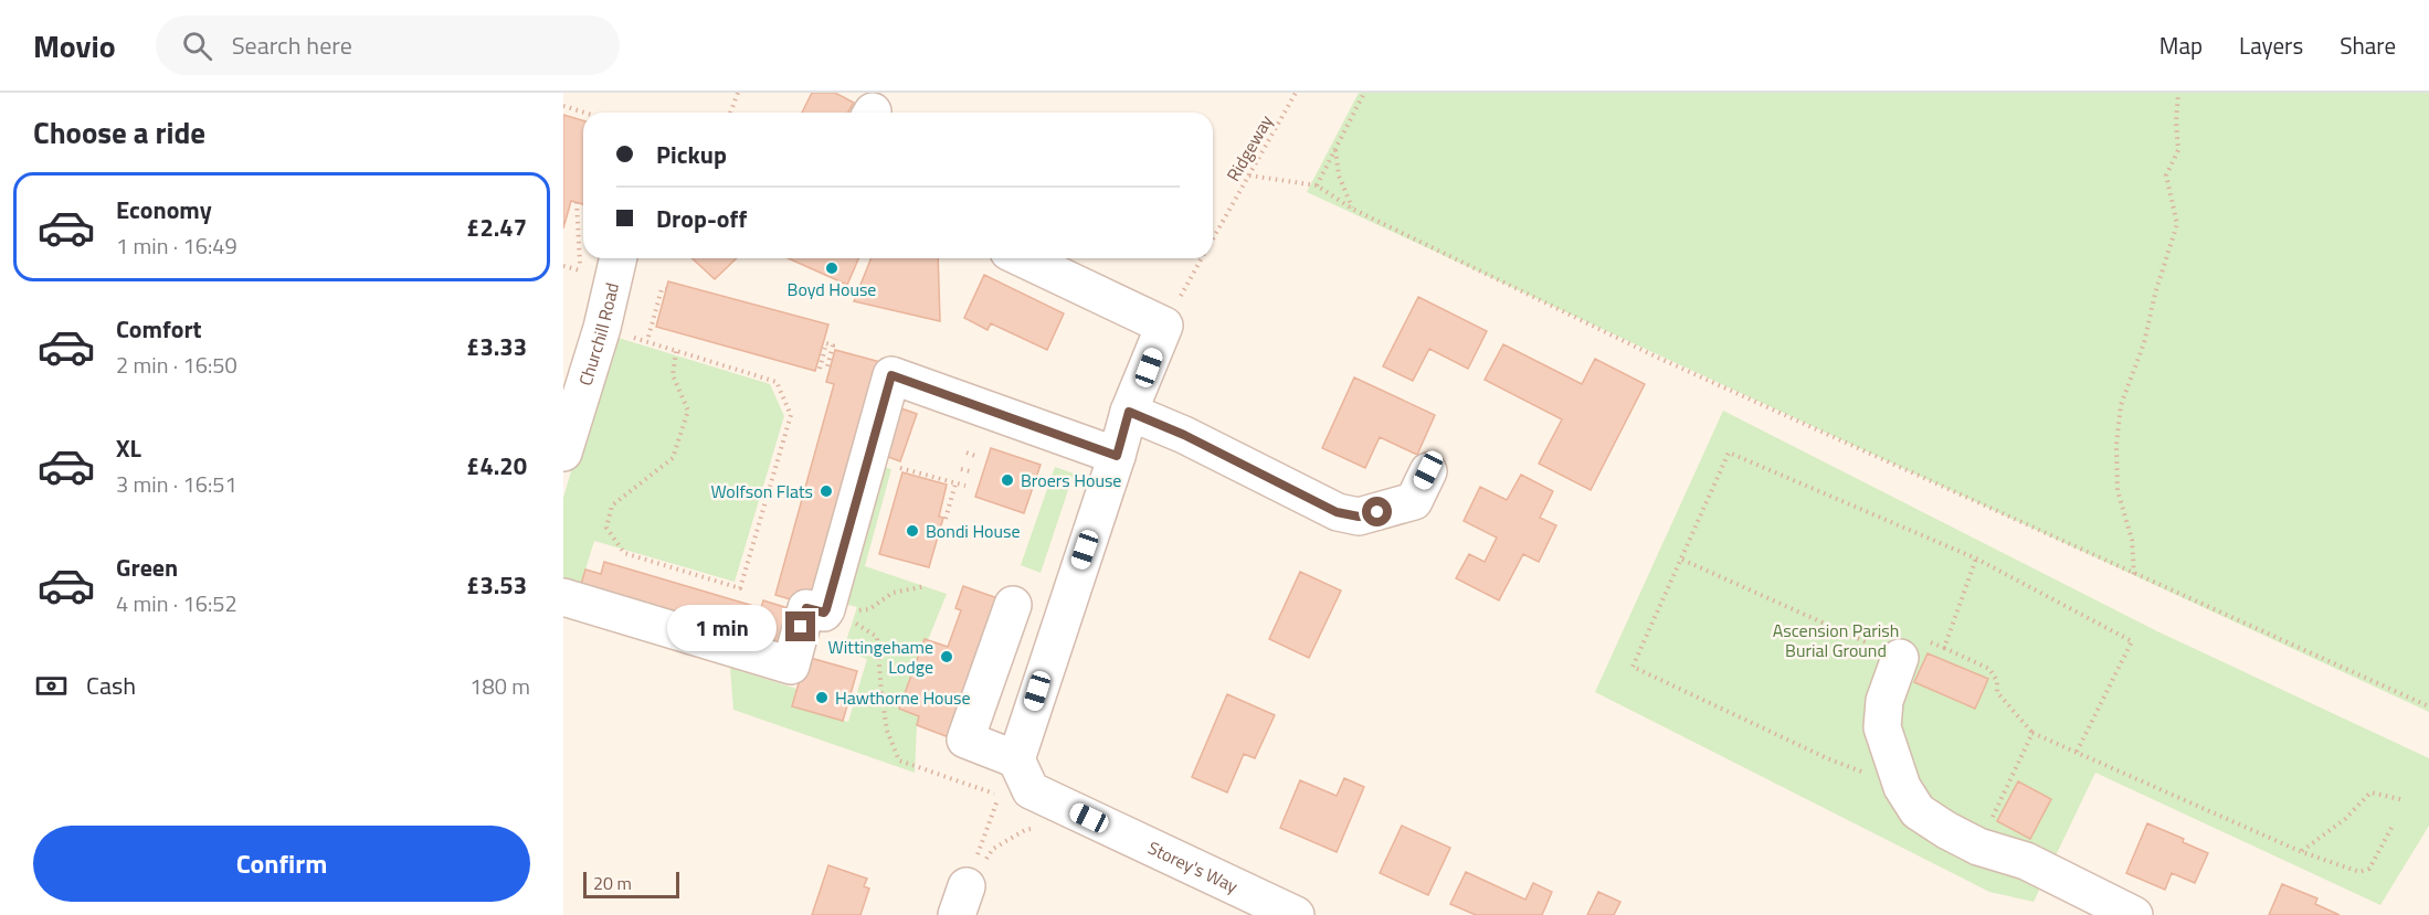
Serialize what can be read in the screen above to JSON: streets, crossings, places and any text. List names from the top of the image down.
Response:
{
  "streets": {
    "street": ["Churchill Road", "Storey's Way"],
    "path": ["Ridgeway"]
  },
  "parks": ["Ascension Parish Burial Ground"],
  "places": [
    "Boyd House",
    "Broers House",
    "Wolfson Flats",
    "Bondi House",
    "Wittingehame Lodge",
    "Hawthorne House"
  ],
  "scale_bar": "20 m",
  "page": {
    "header": "Movio",
    "search": "Search here",
    "nav": ["Map", "Layers", "Share"],
    "heading": "Choose a ride",
    "banner": ["Pickup", "Drop-off"],
    "list": [
      {
        "name": "Economy",
        "note": "1 min · 16:49",
        "value": "£2.47"
      },
      {
        "name": "Comfort",
        "note": "2 min · 16:50",
        "value": "£3.33"
      },
      {
        "name": "XL",
        "note": "3 min · 16:51",
        "value": "£4.20"
      },
      {
        "name": "Green",
        "note": "4 min · 16:52",
        "value": "£3.53"
      }
    ],
    "bubble": "1 min",
    "pay": ["Cash", "180 m"],
    "buttons": "Confirm",
    "scale": "20 m"
  }
}
